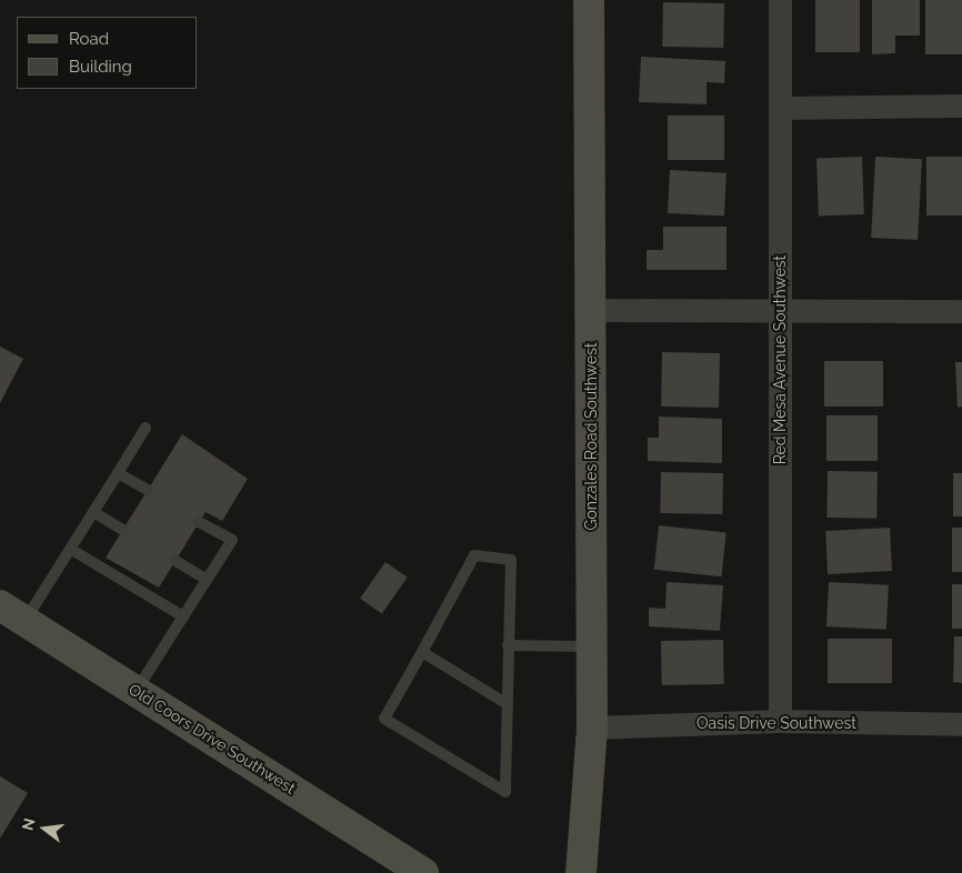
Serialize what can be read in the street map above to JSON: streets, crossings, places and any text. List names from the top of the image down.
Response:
{
  "streets": {
    "street": [
      "Red Mesa Avenue Southwest",
      "Gonzales Road Southwest",
      "Oasis Drive Southwest",
      "Old Coors Drive Southwest"
    ]
  },
  "crossings": [
    ["Red Mesa Avenue Southwest", "Oasis Drive Southwest"],
    ["Gonzales Road Southwest", "Oasis Drive Southwest"]
  ],
  "legend": ["Road", "Building"],
  "north": "left"
}
